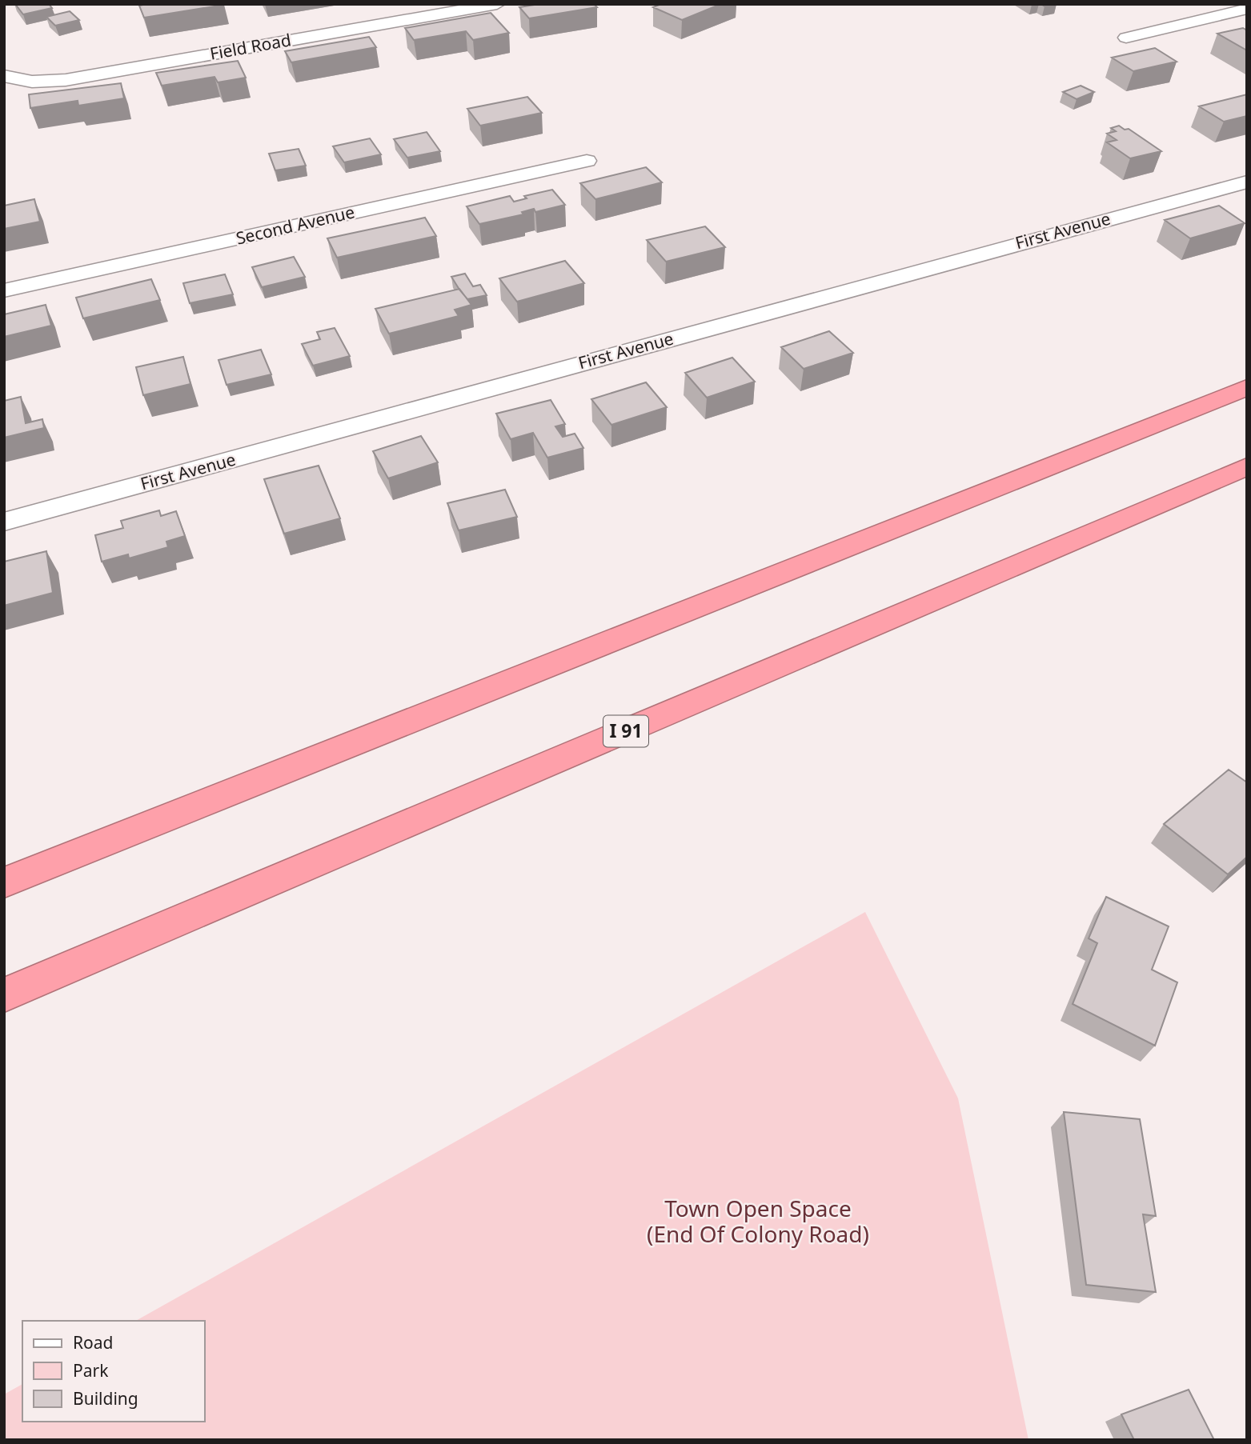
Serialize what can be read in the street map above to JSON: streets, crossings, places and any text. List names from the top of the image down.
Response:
{
  "streets": {
    "highway": ["I 91"],
    "street": ["Field Road", "Second Avenue", "First Avenue"]
  },
  "parks": ["Town Open Space (End Of Colony Road)"],
  "legend": ["Road", "Park", "Building"]
}
